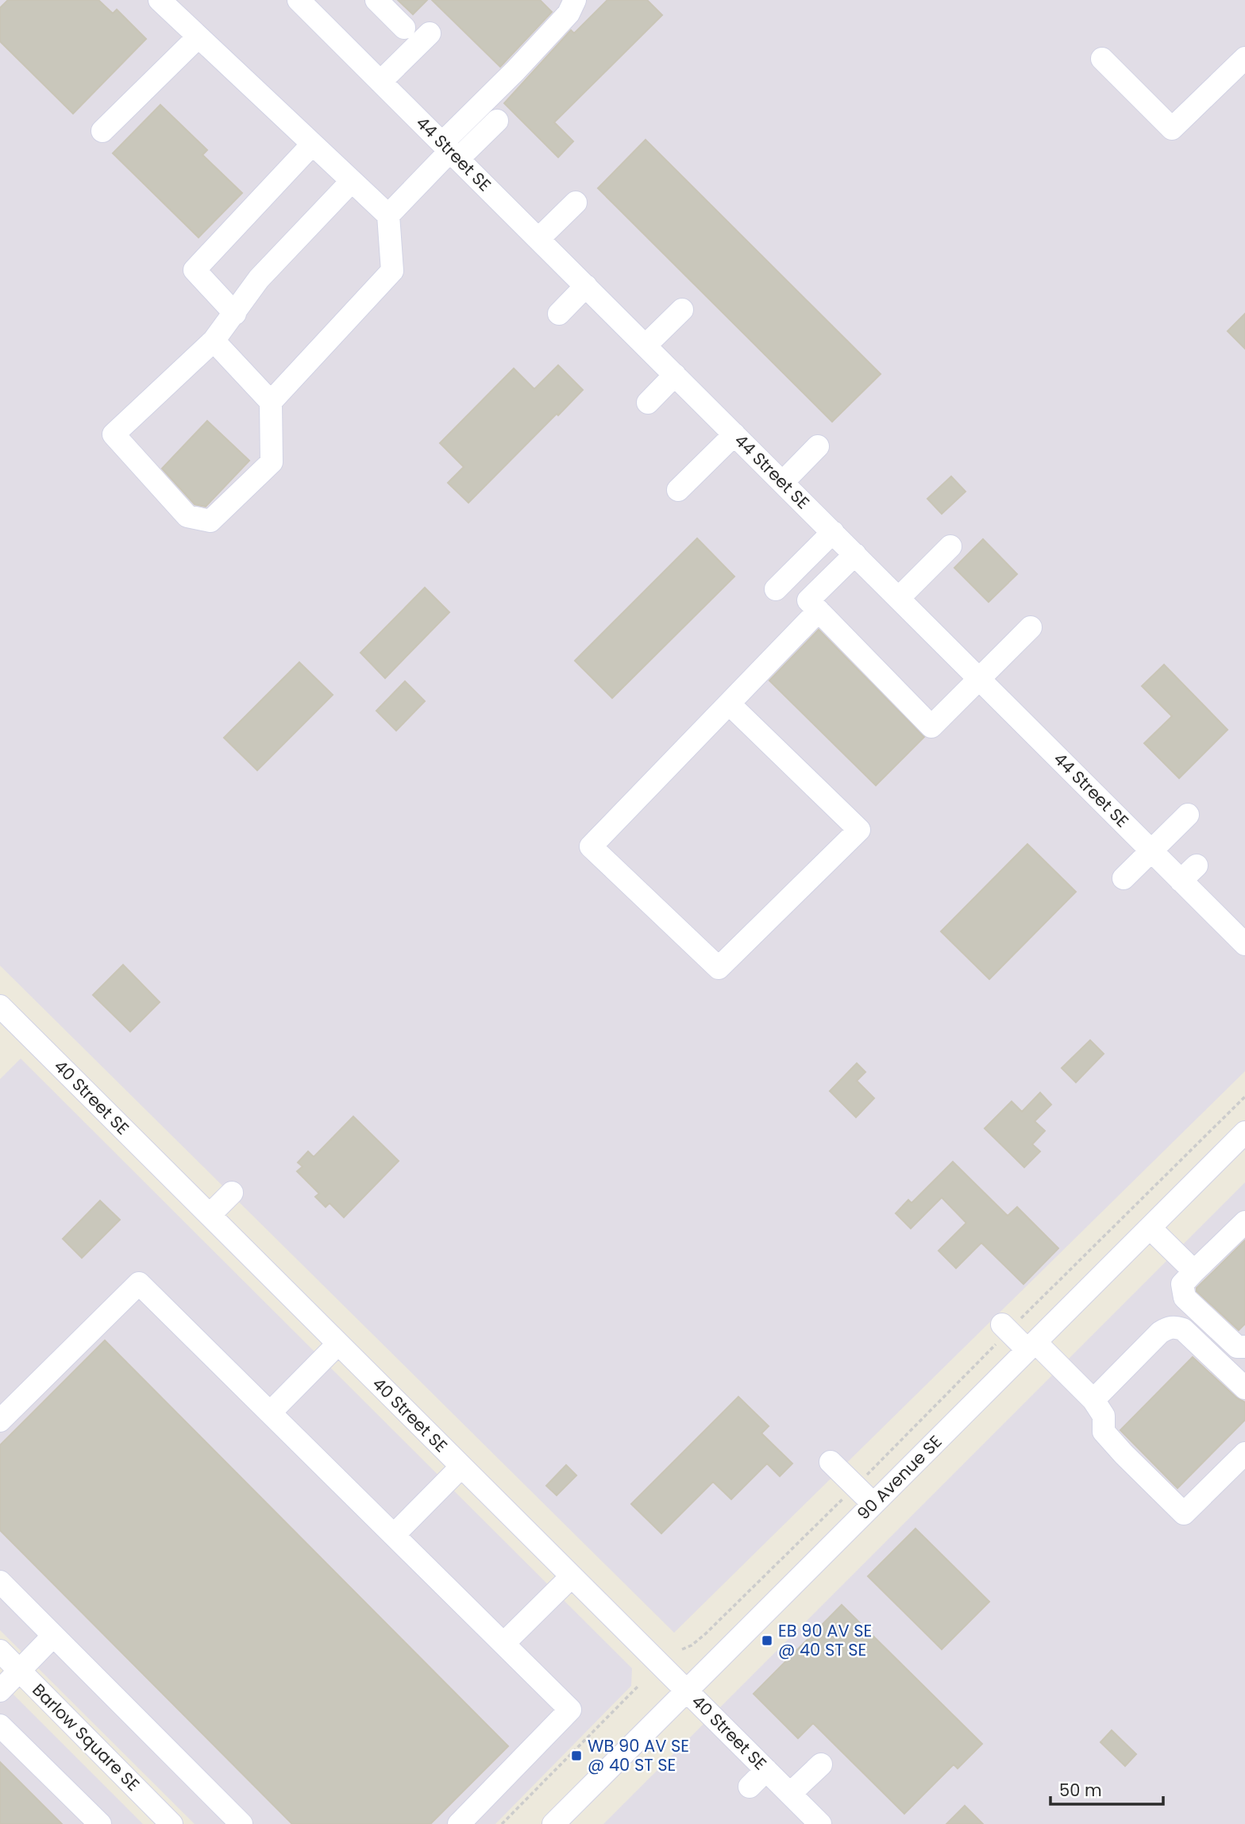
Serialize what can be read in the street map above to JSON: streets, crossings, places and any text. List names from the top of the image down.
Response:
{
  "streets": {
    "street": [
      "44 Street SE",
      "40 Street SE",
      "90 Avenue SE",
      "Barlow Square SE"
    ]
  },
  "crossings": [
    ["40 Street SE", "90 Avenue SE"]
  ],
  "places": {
    "transit": ["EB 90 AV SE @ 40 ST SE", "WB 90 AV SE @ 40 ST SE"]
  },
  "scale_bar": "50 m"
}
